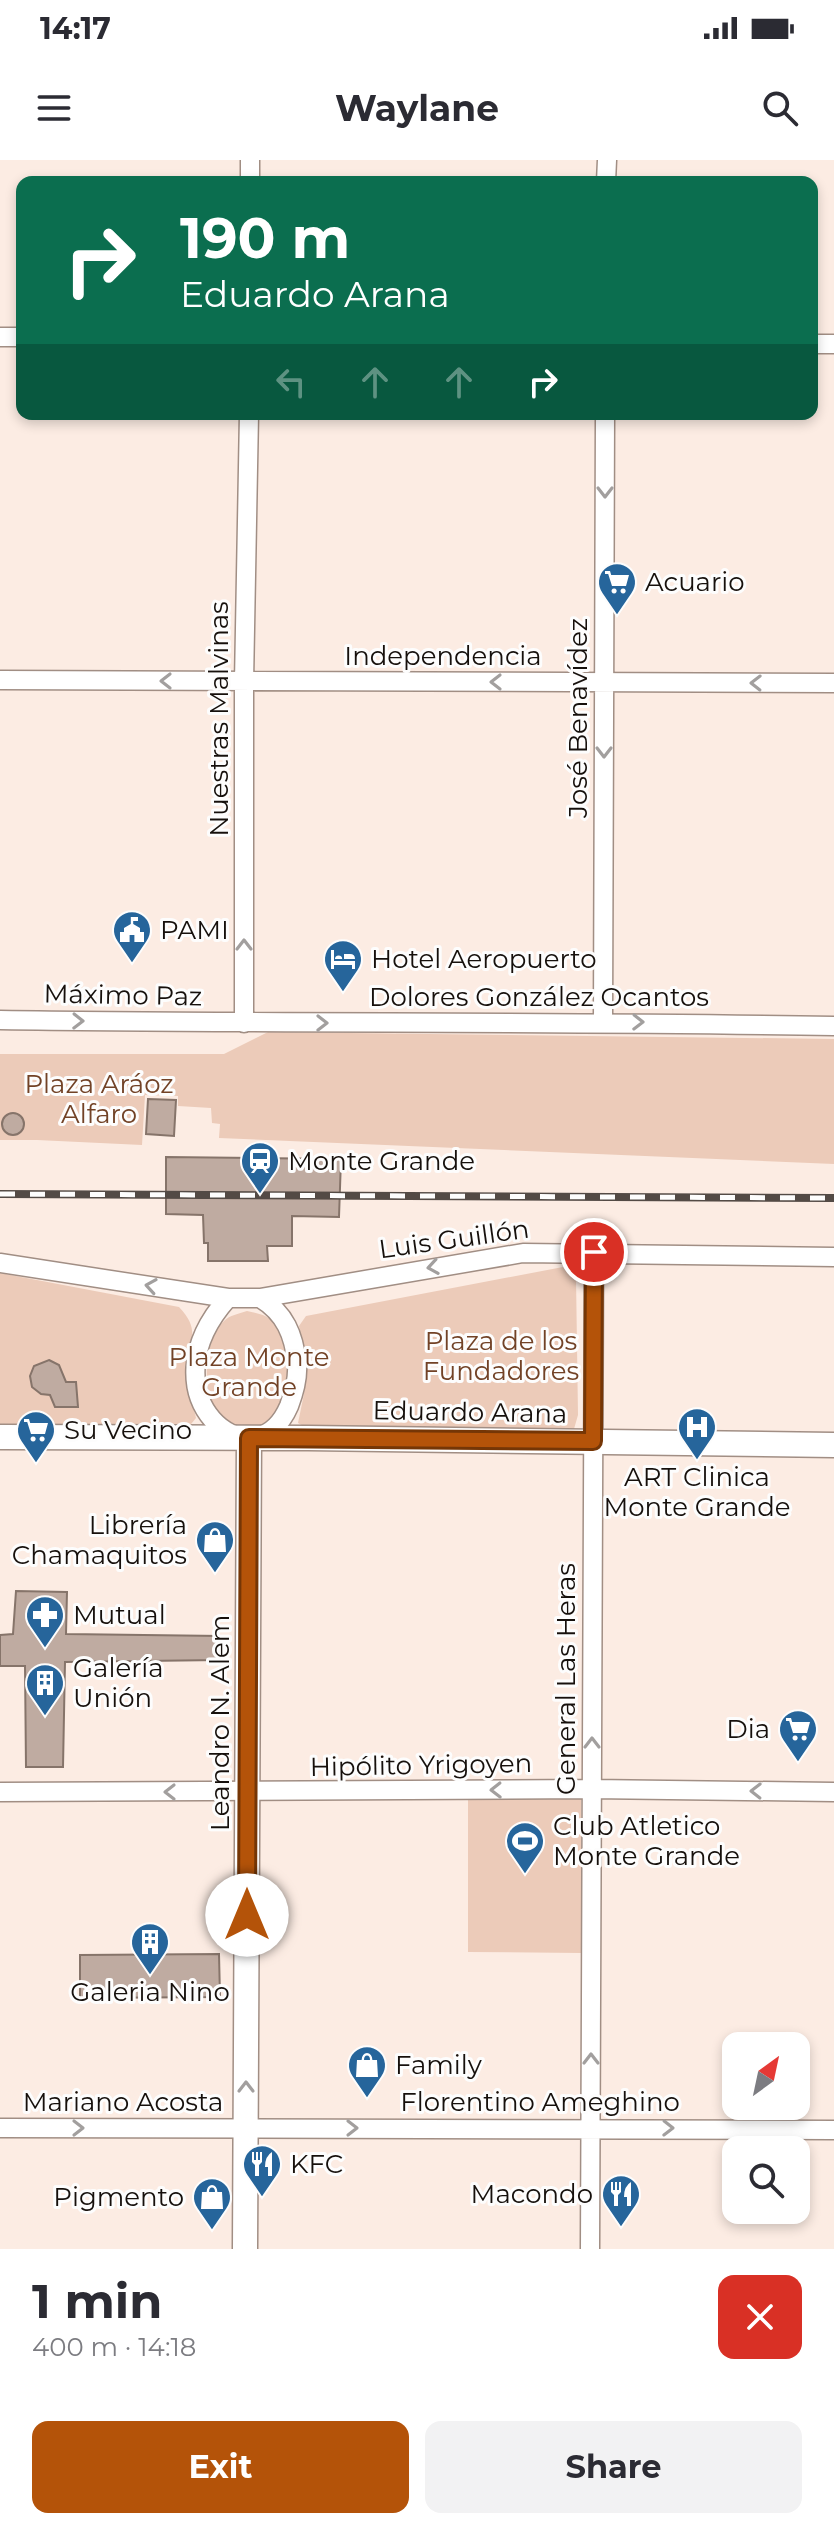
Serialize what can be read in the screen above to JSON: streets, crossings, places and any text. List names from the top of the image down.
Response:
{
  "streets": {
    "main road": ["Eduardo Arana", "Leandro N. Alem"],
    "street": [
      "Independencia",
      "José Benavídez",
      "Nuestras Malvinas",
      "Máximo Paz",
      "Dolores González Ocantos",
      "Luis Guillón",
      "General Las Heras",
      "Hipólito Yrigoyen",
      "Mariano Acosta",
      "Florentino Ameghino"
    ]
  },
  "crossings": [
    ["Independencia", "José Benavídez"],
    ["Independencia", "Nuestras Malvinas"],
    ["José Benavídez", "Dolores González Ocantos"],
    ["Nuestras Malvinas", "Máximo Paz"],
    ["Nuestras Malvinas", "Dolores González Ocantos"],
    ["Máximo Paz", "Dolores González Ocantos"],
    ["Luis Guillón", "Eduardo Arana"],
    ["Luis Guillón", "General Las Heras"],
    ["Luis Guillón", "Leandro N. Alem"],
    ["Eduardo Arana", "General Las Heras"],
    ["Eduardo Arana", "Leandro N. Alem"],
    ["General Las Heras", "Hipólito Yrigoyen"],
    ["General Las Heras", "Florentino Ameghino"],
    ["Leandro N. Alem", "Hipólito Yrigoyen"],
    ["Leandro N. Alem", "Mariano Acosta"],
    ["Leandro N. Alem", "Florentino Ameghino"],
    ["Mariano Acosta", "Florentino Ameghino"]
  ],
  "one_way": [
    "Independencia",
    "José Benavídez",
    "Nuestras Malvinas",
    "Máximo Paz",
    "Dolores González Ocantos",
    "Luis Guillón",
    "General Las Heras",
    "Leandro N. Alem",
    "Hipólito Yrigoyen",
    "Mariano Acosta",
    "Florentino Ameghino"
  ],
  "parks": ["Plaza Aráoz Alfaro", "Plaza de los Fundadores", "Plaza Monte Grande"],
  "places": {
    "supermarket": ["Acuario", "Su Vecino", "Dia"],
    "public building": ["PAMI"],
    "hotel": ["Hotel Aeropuerto"],
    "station": ["Monte Grande"],
    "hospital": ["ART Clinica Monte Grande"],
    "shop": ["Librería Chamaquitos", "Family", "Pigmento"],
    "pharmacy": ["Mutual"],
    "building": ["Galería Unión", "Galeria Nino"],
    "sports": ["Club Atletico Monte Grande"],
    "restaurant": ["KFC", "Macondo"]
  },
  "north": "top right",
  "page": {
    "status": "14:17",
    "header": "Waylane",
    "turn": ["190 m", "Eduardo Arana"],
    "heading": ["1 min", "400 m · 14:18"],
    "buttons": ["Exit", "Share"]
  }
}
